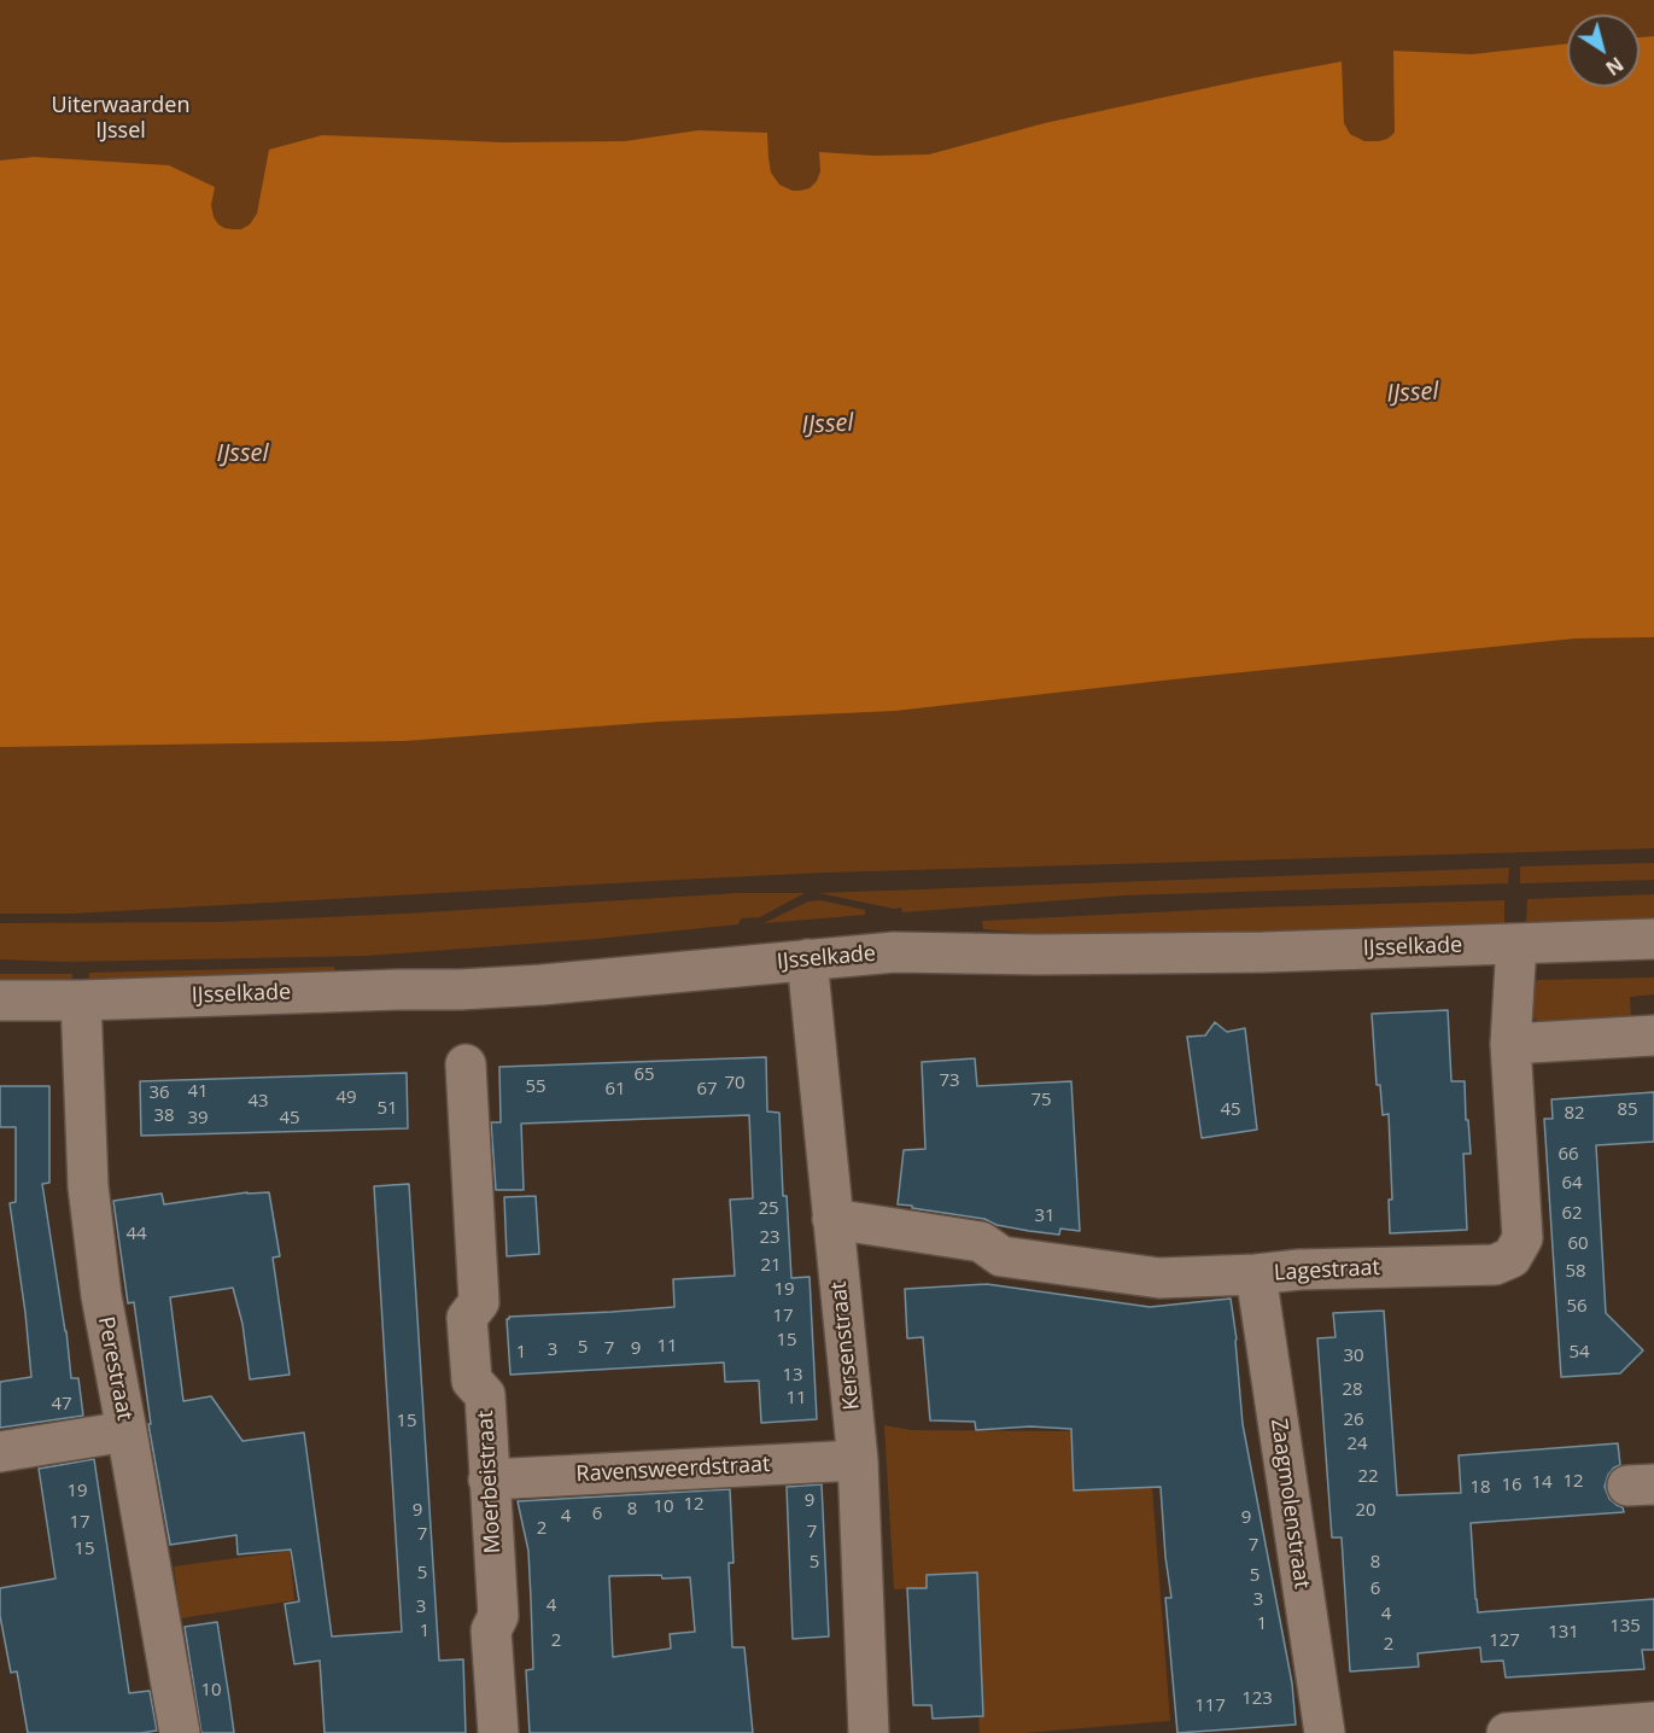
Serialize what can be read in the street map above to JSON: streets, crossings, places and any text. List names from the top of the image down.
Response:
{
  "streets": {
    "street": [
      "IJsselkade",
      "Lagestraat",
      "Kersenstraat",
      "Perestraat",
      "Ravensweerdstraat",
      "Moerbeistraat",
      "Zaagmolenstraat"
    ]
  },
  "crossings": [
    ["IJsselkade", "Lagestraat"],
    ["IJsselkade", "Kersenstraat"],
    ["IJsselkade", "Perestraat"],
    ["Lagestraat", "Kersenstraat"],
    ["Lagestraat", "Zaagmolenstraat"],
    ["Kersenstraat", "Ravensweerdstraat"],
    ["Ravensweerdstraat", "Moerbeistraat"]
  ],
  "water": ["IJssel"],
  "parks": ["Uiterwaarden IJssel"],
  "house_numbers": [
    "65",
    "73",
    "70",
    "55",
    "61",
    "67",
    "41",
    "36",
    "49",
    "75",
    "43",
    "51",
    "45",
    "85",
    "82",
    "38",
    "39",
    "45",
    "66",
    "64",
    "25",
    "62",
    "31",
    "44",
    "23",
    "60",
    "21",
    "58",
    "19",
    "56",
    "17",
    "15",
    "11",
    "5",
    "7",
    "9",
    "3",
    "1",
    "54",
    "30",
    "13",
    "28",
    "11",
    "47",
    "26",
    "15",
    "24",
    "22",
    "12",
    "14",
    "16",
    "18",
    "19",
    "9",
    "12",
    "10",
    "8",
    "9",
    "20",
    "6",
    "4",
    "9",
    "17",
    "2",
    "7",
    "7",
    "7",
    "15",
    "5",
    "8",
    "5",
    "5",
    "6",
    "3",
    "4",
    "3",
    "4",
    "1",
    "135",
    "1",
    "131",
    "2",
    "127",
    "2",
    "10",
    "123",
    "117"
  ],
  "north": "bottom right"
}
